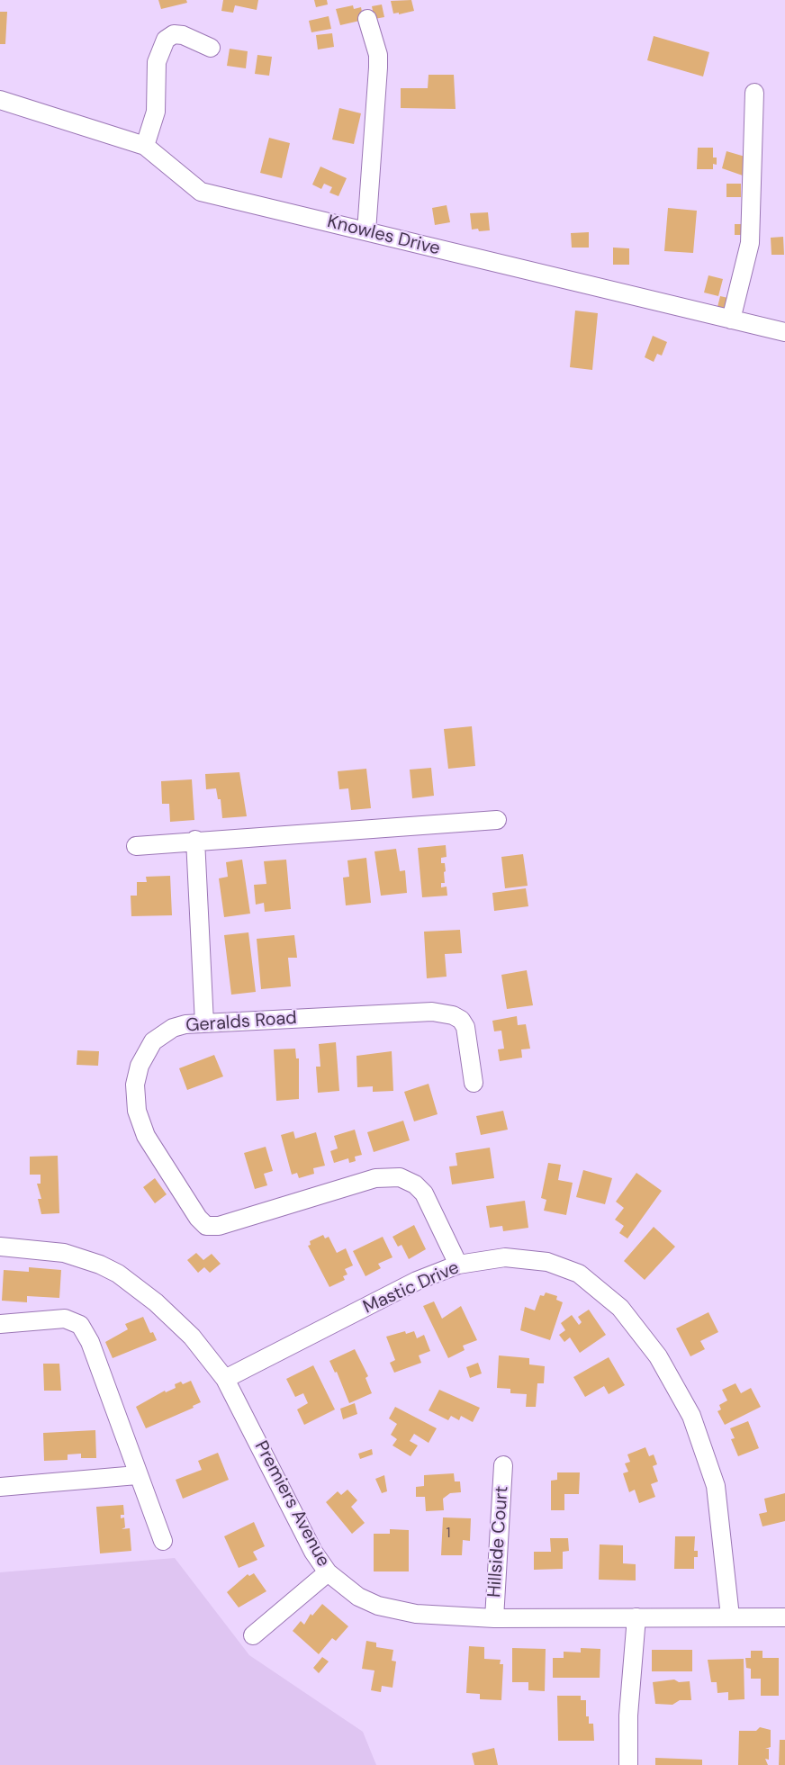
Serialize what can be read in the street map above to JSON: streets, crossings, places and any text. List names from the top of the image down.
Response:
{
  "streets": {
    "street": [
      "Knowles Drive",
      "Geralds Road",
      "Mastic Drive",
      "Premiers Avenue",
      "Hillside Court"
    ]
  },
  "crossings": [
    ["Geralds Road", "Mastic Drive"],
    ["Mastic Drive", "Premiers Avenue"],
    ["Premiers Avenue", "Hillside Court"]
  ],
  "house_numbers": ["1"]
}
